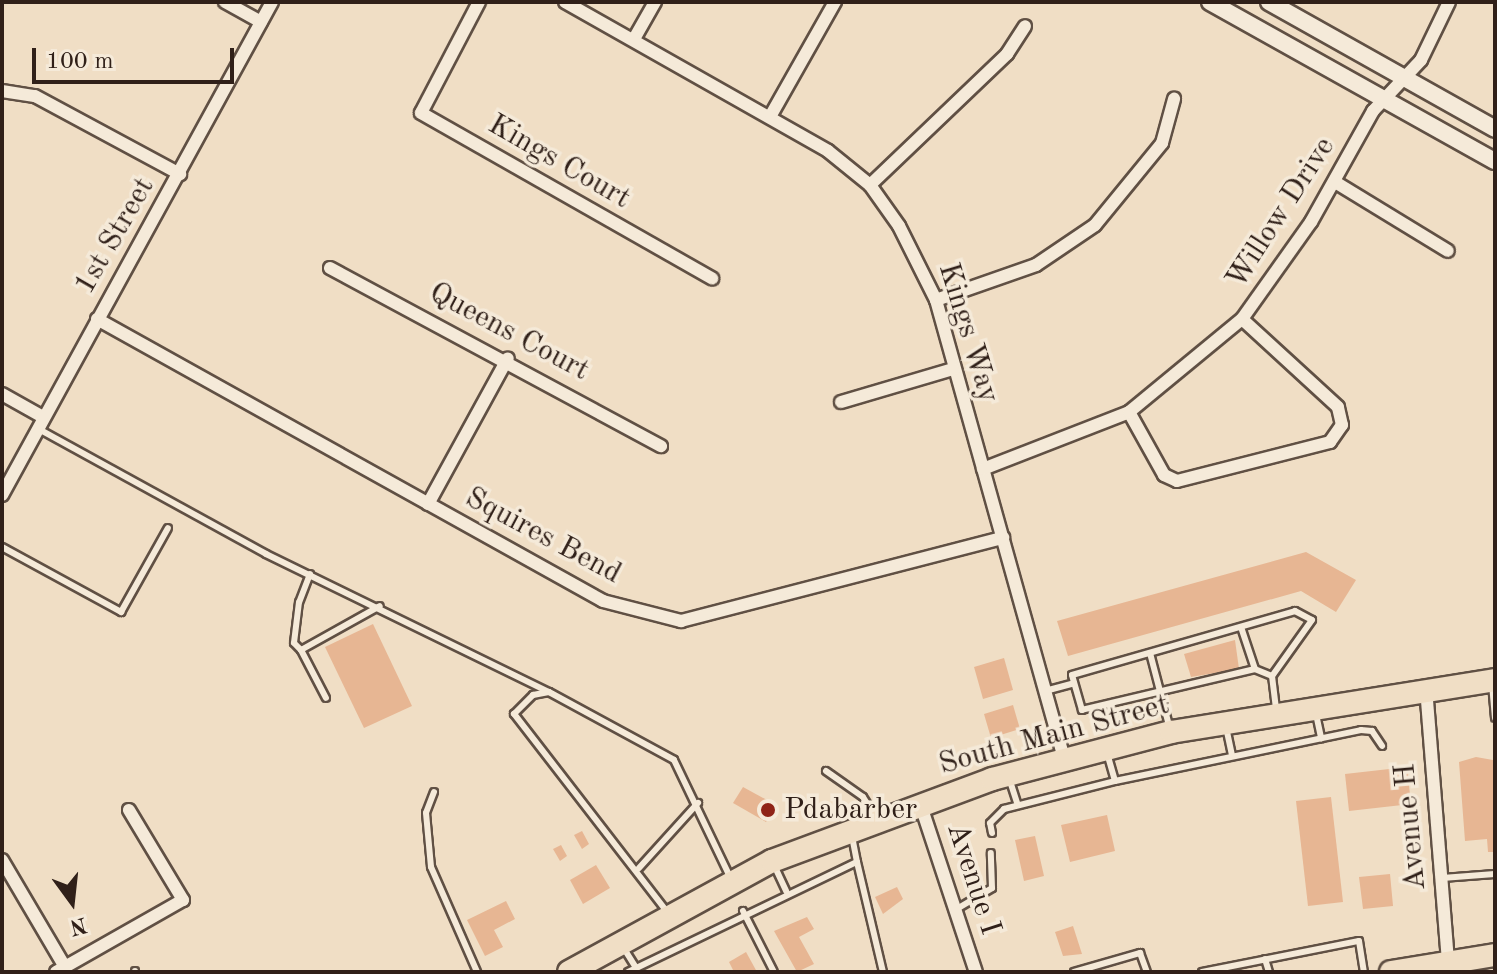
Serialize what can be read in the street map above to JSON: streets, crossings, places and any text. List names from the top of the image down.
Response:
{
  "streets": {
    "highway": ["South Main Street"],
    "street": [
      "Kings Court",
      "Willow Drive",
      "1st Street",
      "Queens Court",
      "Kings Way",
      "Squires Bend",
      "Avenue H",
      "Avenue I"
    ]
  },
  "crossings": [
    ["Willow Drive", "Kings Way"],
    ["1st Street", "Squires Bend"],
    ["Kings Way", "Squires Bend"],
    ["Kings Way", "South Main Street"],
    ["South Main Street", "Avenue H"],
    ["South Main Street", "Avenue I"]
  ],
  "places": ["Pdabarber"],
  "scale_bar": "100 m",
  "north": "bottom"
}
